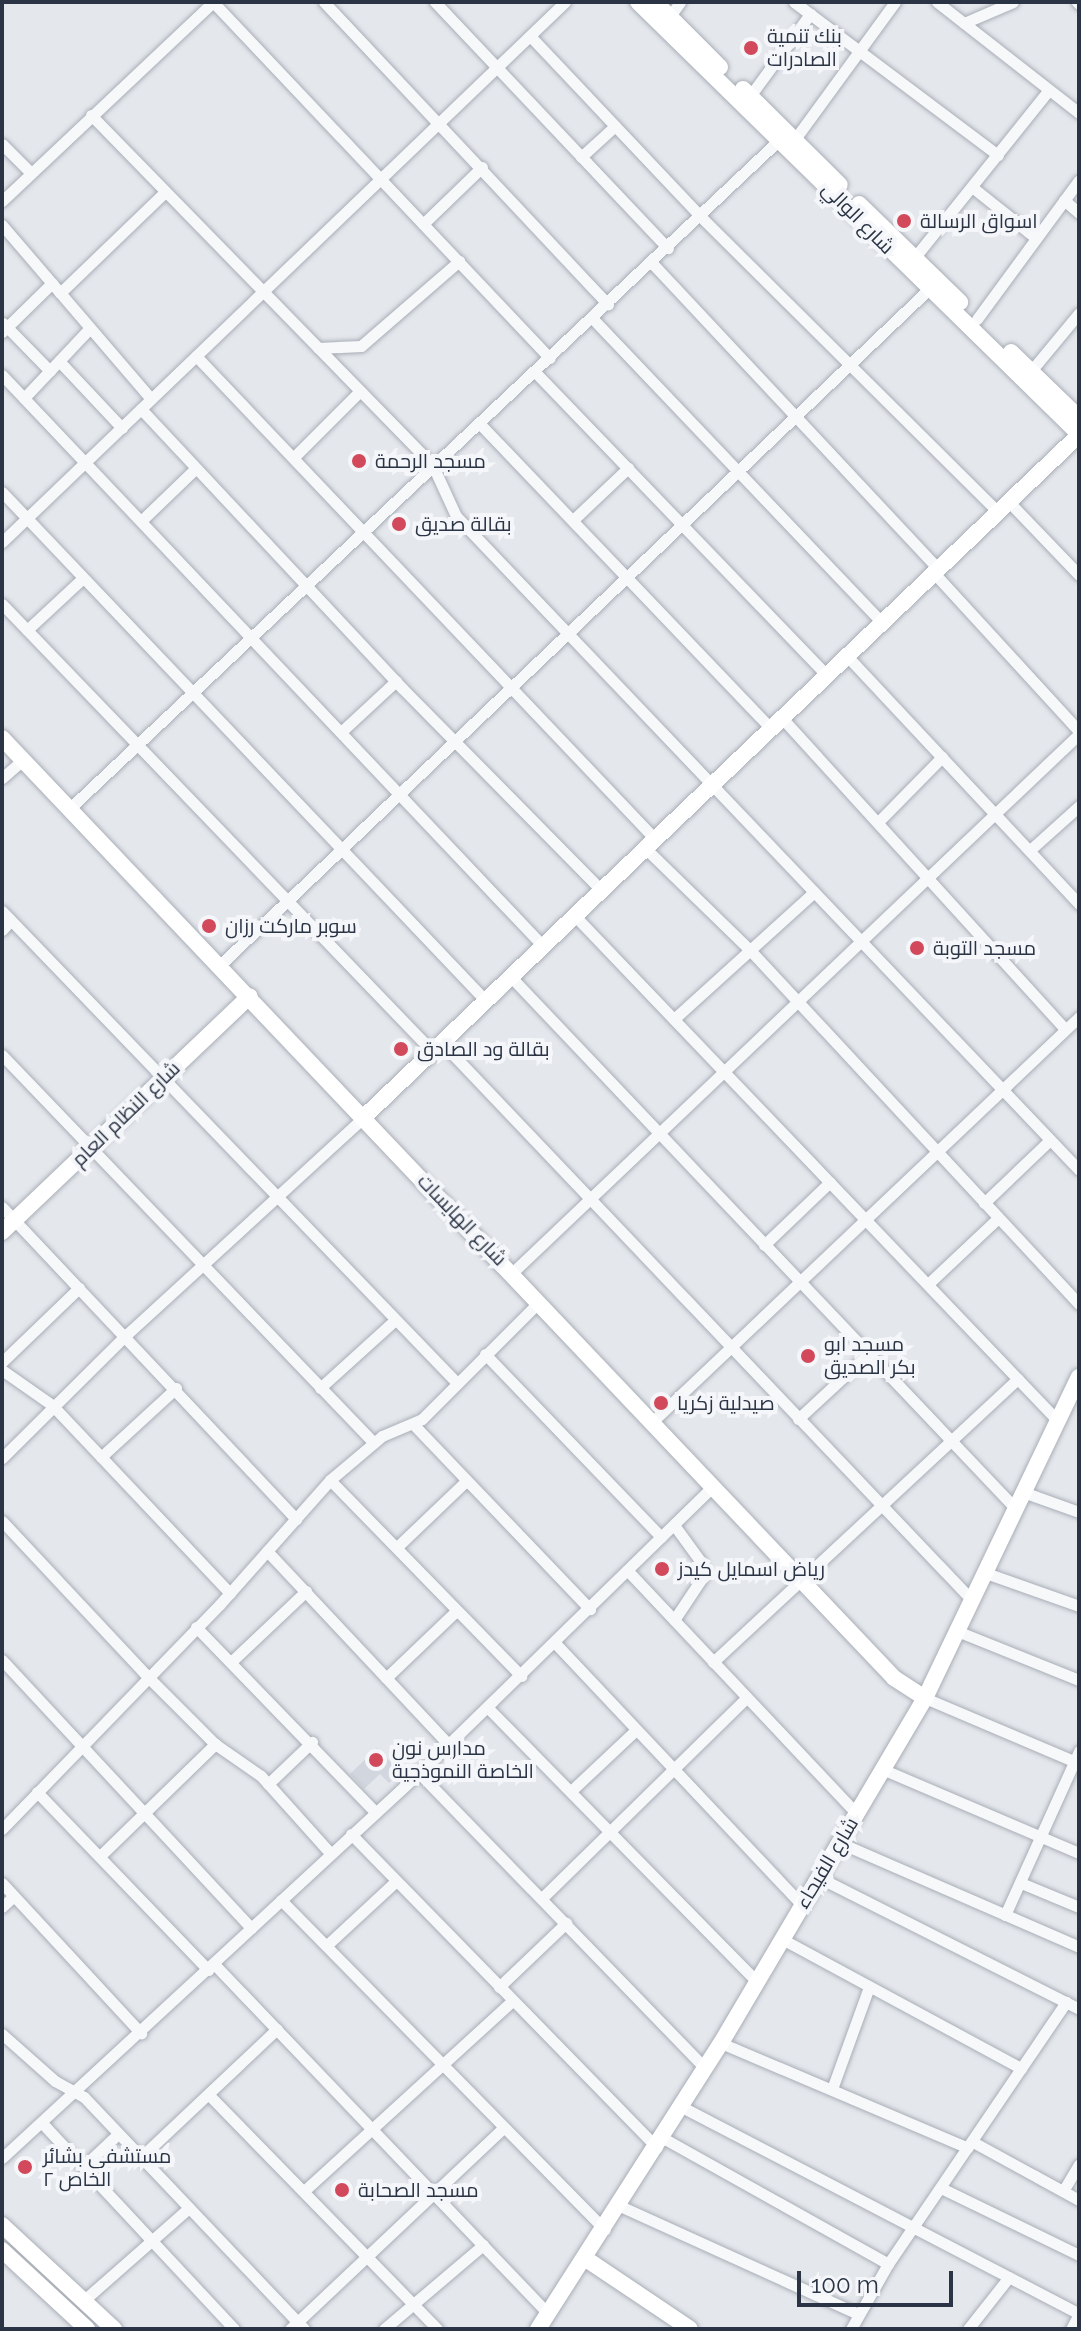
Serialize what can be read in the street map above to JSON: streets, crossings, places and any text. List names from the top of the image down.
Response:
{
  "streets": {
    "street": [
      "شارع الوالي",
      "شارع النظام العام",
      "شارع الهايسات",
      "شارع الفيحاء"
    ]
  },
  "crossings": [
    ["شارع النظام العام", "شارع الهايسات"],
    ["شارع الهايسات", "شارع الفيحاء"]
  ],
  "places": [
    "بنك تنمية الصادرات",
    "اسواق الرسالة",
    "مسجد الرحمة",
    "بقالة صديق",
    "سوبر ماركت رزان",
    "مسجد التوبة",
    "بقالة ود الصادق",
    "مسجد ابو بكر الصديق",
    "صيدلية زكريا",
    "رياض اسمايل كيدز",
    "مدارس نون الخاصة النموذجية",
    "مستشفى بشائر الخاص ٢",
    "مسجد الصحابة"
  ],
  "scale_bar": "100 m"
}
